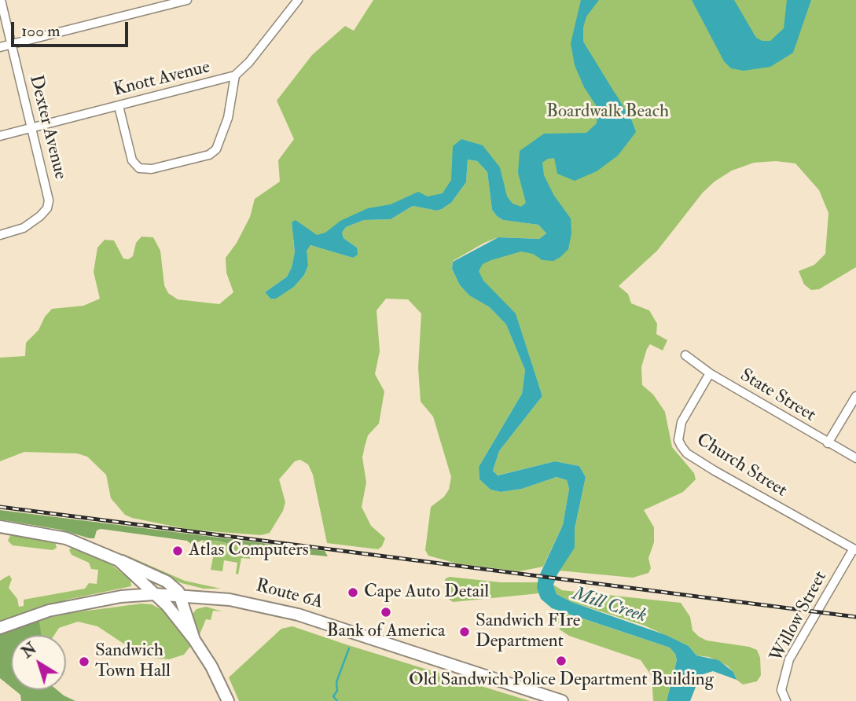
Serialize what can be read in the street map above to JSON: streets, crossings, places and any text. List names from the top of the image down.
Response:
{
  "streets": {
    "main road": ["Route 6A"],
    "street": [
      "Knott Avenue",
      "Dexter Avenue",
      "State Street",
      "Church Street",
      "Willow Street"
    ]
  },
  "crossings": [
    ["Knott Avenue", "Dexter Avenue"],
    ["State Street", "Church Street"],
    ["Church Street", "Willow Street"]
  ],
  "water": ["Mill Creek"],
  "parks": ["Boardwalk Beach"],
  "places": [
    "Atlas Computers",
    "Cape Auto Detail",
    "Bank of America",
    "Sandwich FIre Department",
    "Old Sandwich Police Department Building",
    "Sandwich Town Hall"
  ],
  "scale_bar": "100 m",
  "north": "top left"
}
